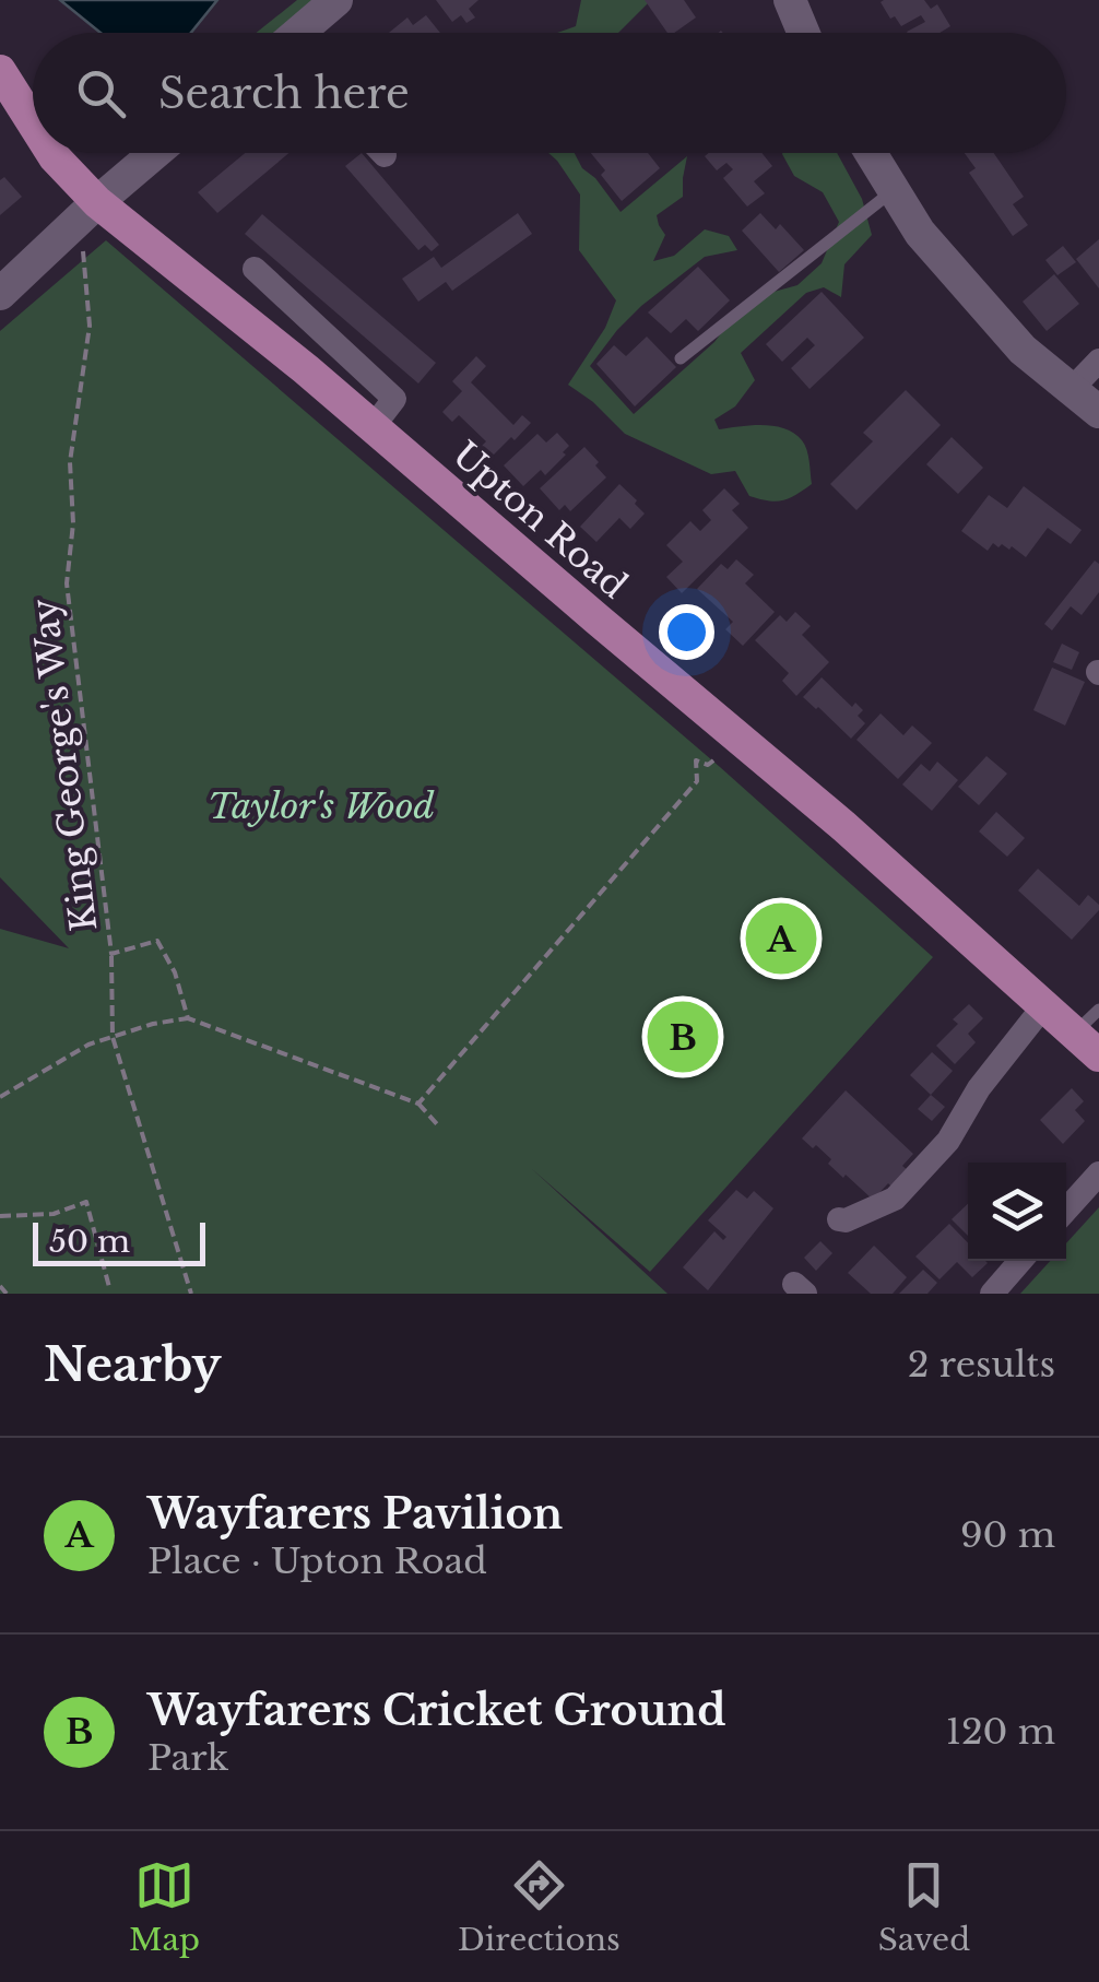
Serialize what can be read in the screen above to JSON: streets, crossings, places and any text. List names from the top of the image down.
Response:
{
  "streets": {
    "main road": ["Upton Road"],
    "path": ["King George's Way"]
  },
  "crossings": [
    ["Upton Road", "King George's Way"]
  ],
  "parks": ["Taylor's Wood"],
  "scale_bar": "50 m",
  "page": {
    "search": "Search here",
    "pins": ["A", "B"],
    "scale": "50 m",
    "heading": ["Nearby", "2 results"],
    "list": [
      {
        "mark": "A",
        "name": "Wayfarers Pavilion",
        "note": "Place · Upton Road",
        "value": "90 m"
      },
      {
        "mark": "B",
        "name": "Wayfarers Cricket Ground",
        "note": "Park",
        "value": "120 m"
      }
    ],
    "nav": ["Map", "Directions", "Saved"]
  }
}
